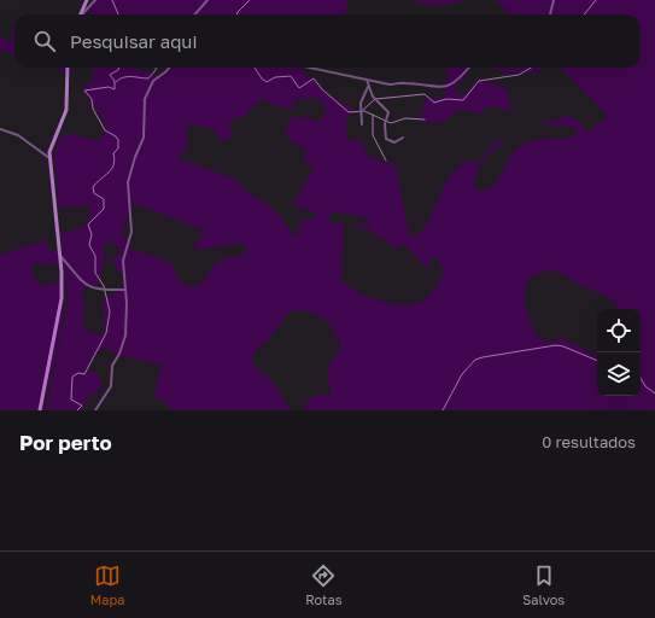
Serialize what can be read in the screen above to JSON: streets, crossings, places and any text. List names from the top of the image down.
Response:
{
  "page": {
    "search": "Pesquisar aqui",
    "heading": ["Por perto", "0 resultados"],
    "nav": ["Mapa", "Rotas", "Salvos"]
  }
}
